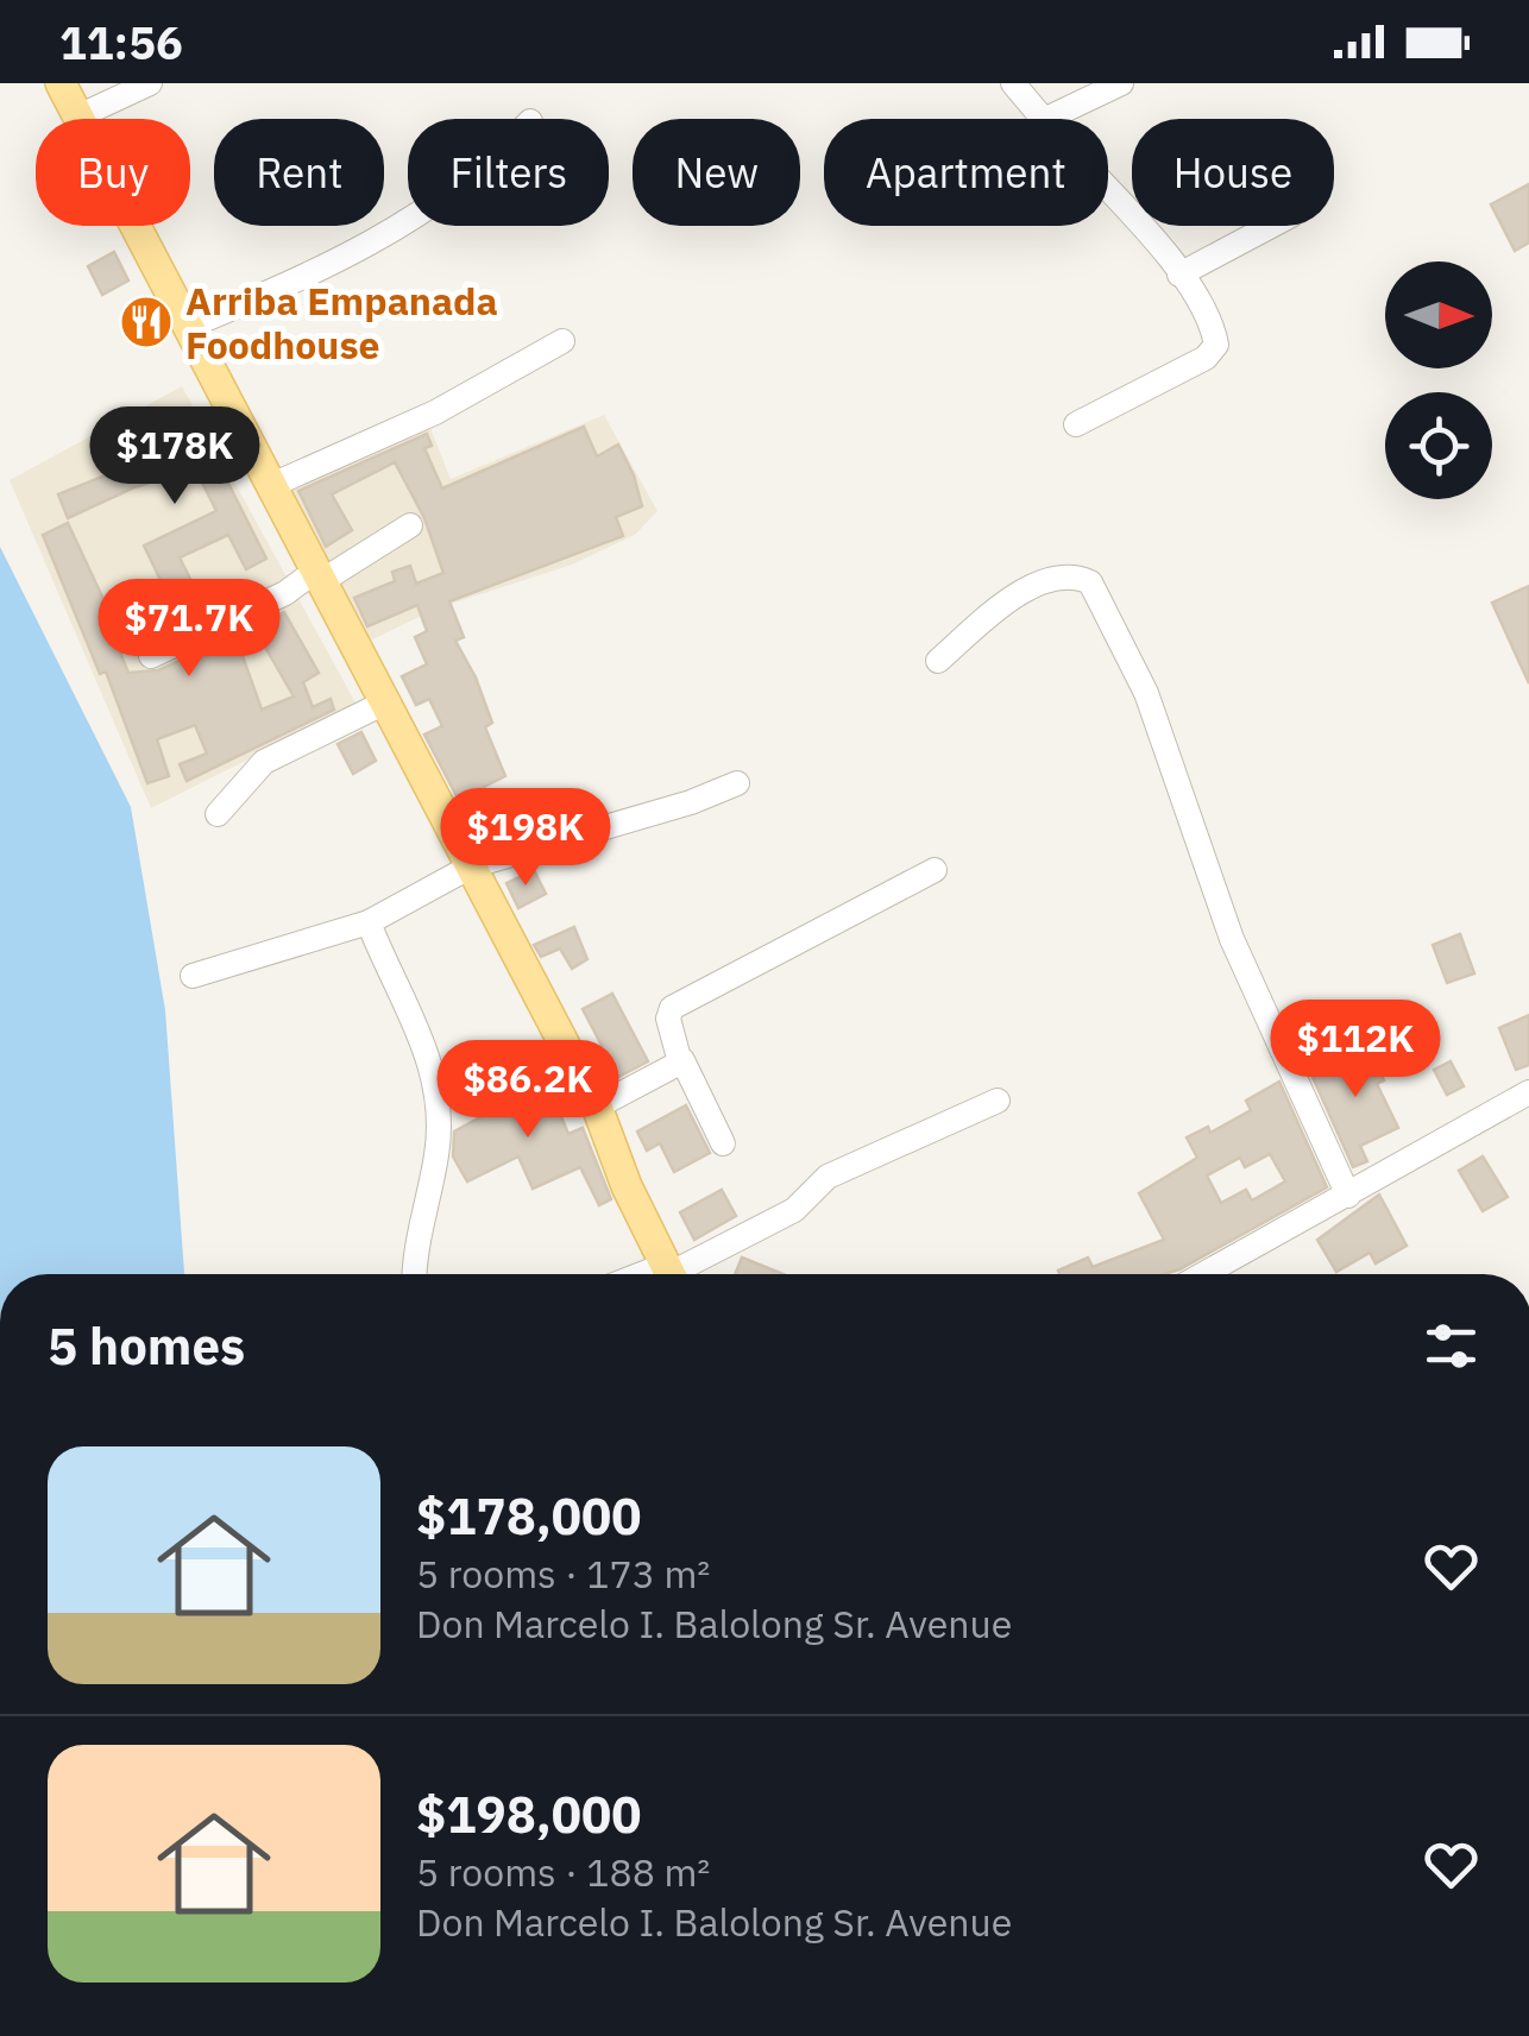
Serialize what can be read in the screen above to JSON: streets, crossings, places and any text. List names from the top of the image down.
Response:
{
  "places": {
    "restaurant": ["Arriba Empanada Foodhouse"]
  },
  "north": "right",
  "page": {
    "status": "11:56",
    "chip": [
      "Buy",
      "Rent",
      "Filters",
      "New",
      "Apartment",
      "House"
    ],
    "price": [
      "$178K",
      "$71.7K",
      "$198K",
      "$112K",
      "$86.2K"
    ],
    "heading": "5 homes",
    "list": [
      {
        "name": "$178,000",
        "note": "5 rooms · 173 m² · Don Marcelo I. Balolong Sr. Avenue"
      },
      {
        "name": "$198,000",
        "note": "5 rooms · 188 m² · Don Marcelo I. Balolong Sr. Avenue"
      }
    ]
  }
}
